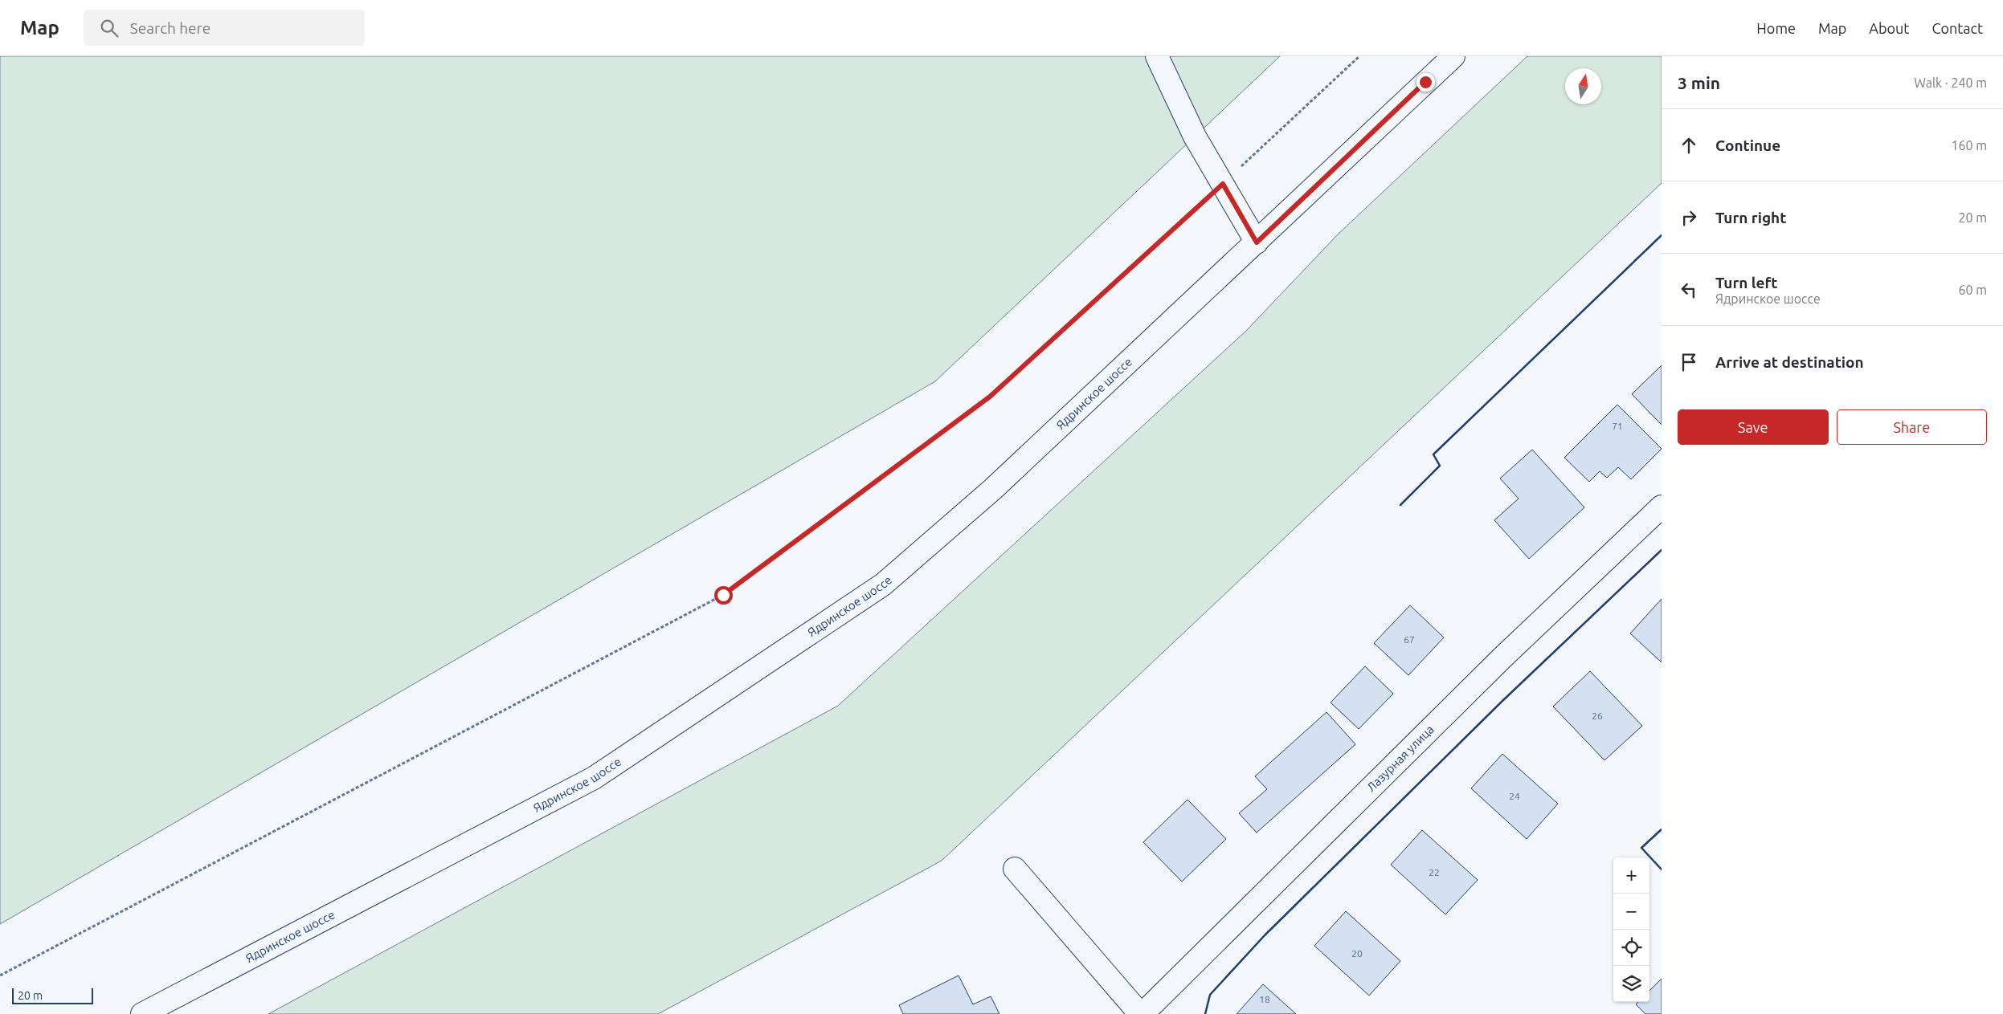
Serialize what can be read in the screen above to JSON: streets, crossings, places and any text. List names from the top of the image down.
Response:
{
  "streets": {
    "main road": ["Ядринское шоссе", "Лазурная улица"]
  },
  "house_numbers": [
    "71",
    "67",
    "26",
    "24",
    "22",
    "20",
    "18"
  ],
  "scale_bar": "20 m",
  "north": "top",
  "page": {
    "header": "Map",
    "search": "Search here",
    "nav": [
      "Home",
      "Map",
      "About",
      "Contact"
    ],
    "heading": ["3 min", "Walk · 240 m"],
    "list": [
      ["Continue", "160 m"],
      ["Turn right", "20 m"],
      ["Turn left", "Ядринское шоссе", "60 m"],
      "Arrive at destination"
    ],
    "buttons": ["Save", "Share"],
    "map_buttons": ["+", "−"],
    "scale": "20 m"
  }
}
